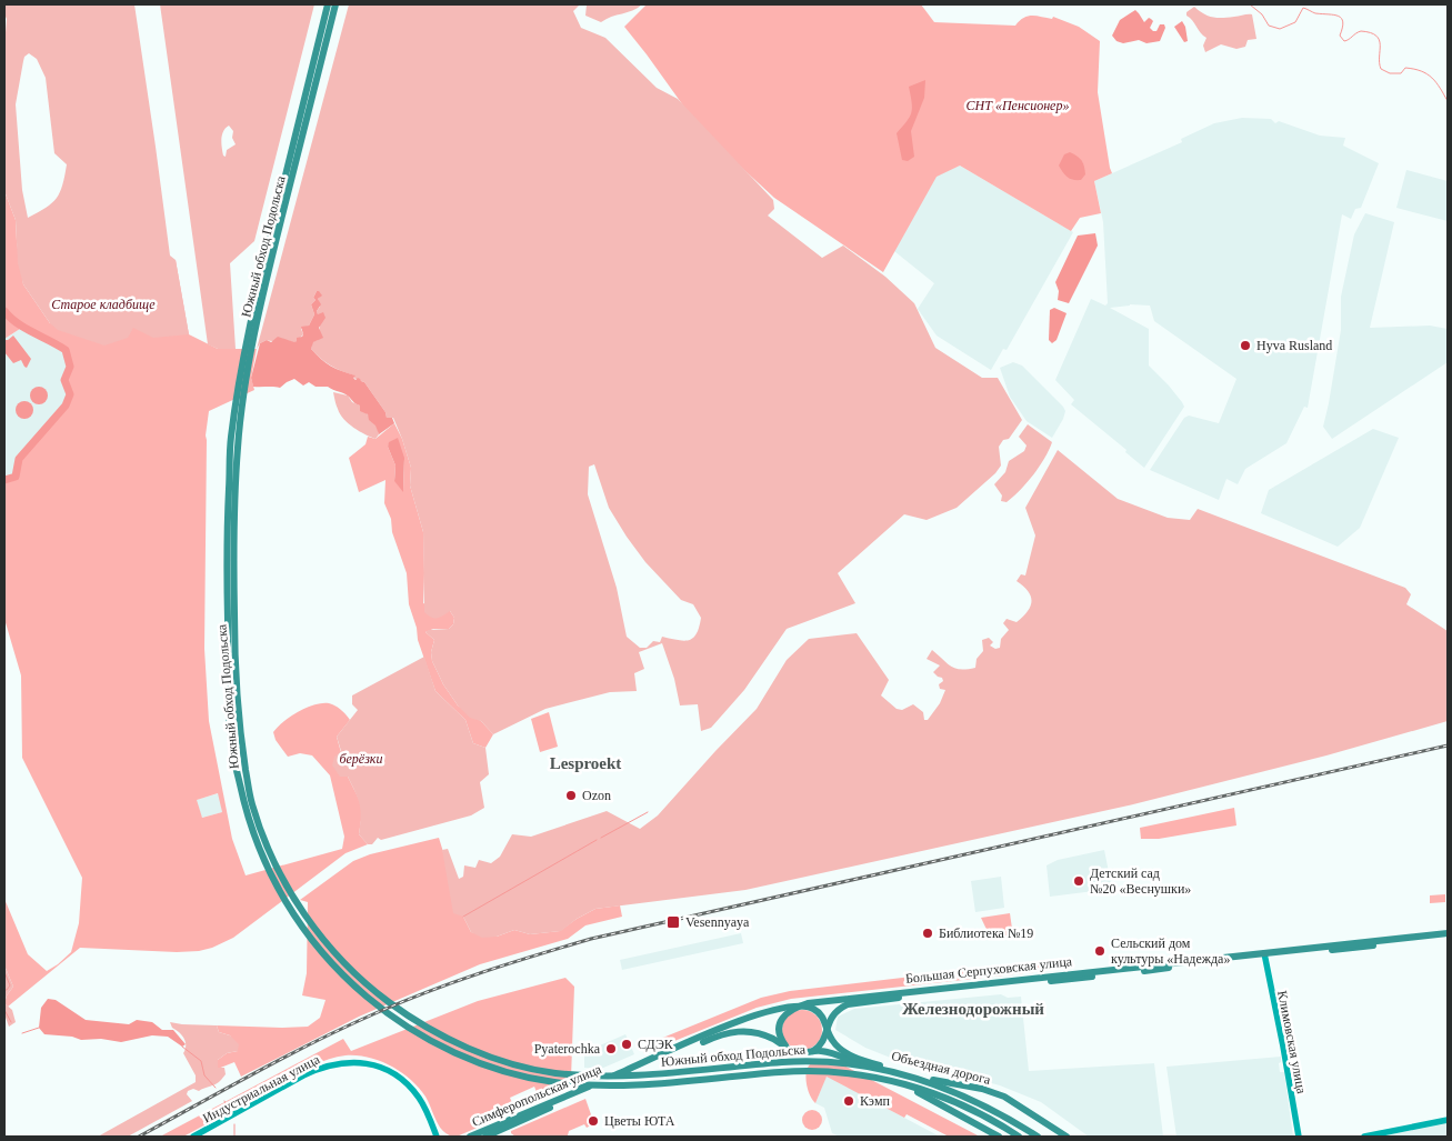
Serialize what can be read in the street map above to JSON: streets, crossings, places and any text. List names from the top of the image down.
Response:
{
  "streets": {
    "main road": [
      "Южный обход Подольска",
      "Большая Серпуховская улица",
      "Климовская улица",
      "Объездная дорога",
      "Индустриальная улица",
      "Симферопольская улица"
    ]
  },
  "crossings": [
    ["Большая Серпуховская улица", "Климовская улица"],
    ["Большая Серпуховская улица", "Объездная дорога"],
    ["Большая Серпуховская улица", "Симферопольская улица"],
    ["Объездная дорога", "Симферопольская улица"]
  ],
  "districts": ["Lesproekt", "Железнодорожный"],
  "parks": ["СНТ «Пенсионер»", "Старое кладбище", "берёзки"],
  "places": {
    "other": [
      "Hyva Rusland",
      "Ozon",
      "Детский сад №20 «Веснушки»",
      "Библиотека №19",
      "Сельский дом культуры «Надежда»",
      "СДЭК",
      "Pyaterochka",
      "Кэмп",
      "Цветы ЮТА"
    ],
    "transit": ["Vesennyaya"]
  }
}
